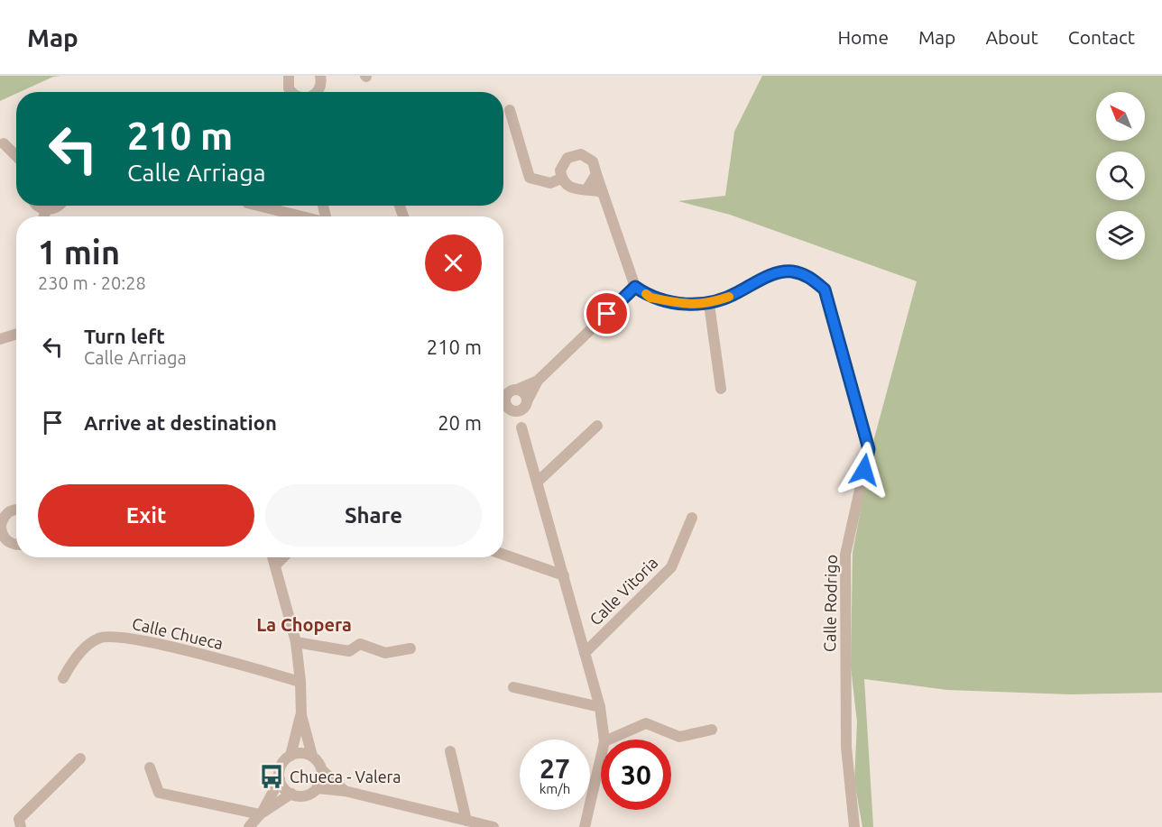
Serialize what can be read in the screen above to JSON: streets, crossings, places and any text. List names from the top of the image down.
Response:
{
  "streets": {
    "street": ["Calle Vitoria", "Calle Rodrigo", "Calle Chueca"]
  },
  "districts": ["La Chopera"],
  "places": {
    "bus stop": ["Chueca - Valera"]
  },
  "north": "top left",
  "page": {
    "header": "Map",
    "nav": [
      "Home",
      "Map",
      "About",
      "Contact"
    ],
    "turn": ["210 m", "Calle Arriaga"],
    "heading": ["1 min", "230 m · 20:28"],
    "list": [
      {
        "name": "Turn left",
        "note": "Calle Arriaga",
        "value": "210 m"
      },
      {
        "name": "Arrive at destination",
        "value": "20 m"
      }
    ],
    "buttons": ["Exit", "Share"],
    "speed": "27 km/h",
    "limit": "30"
  }
}
